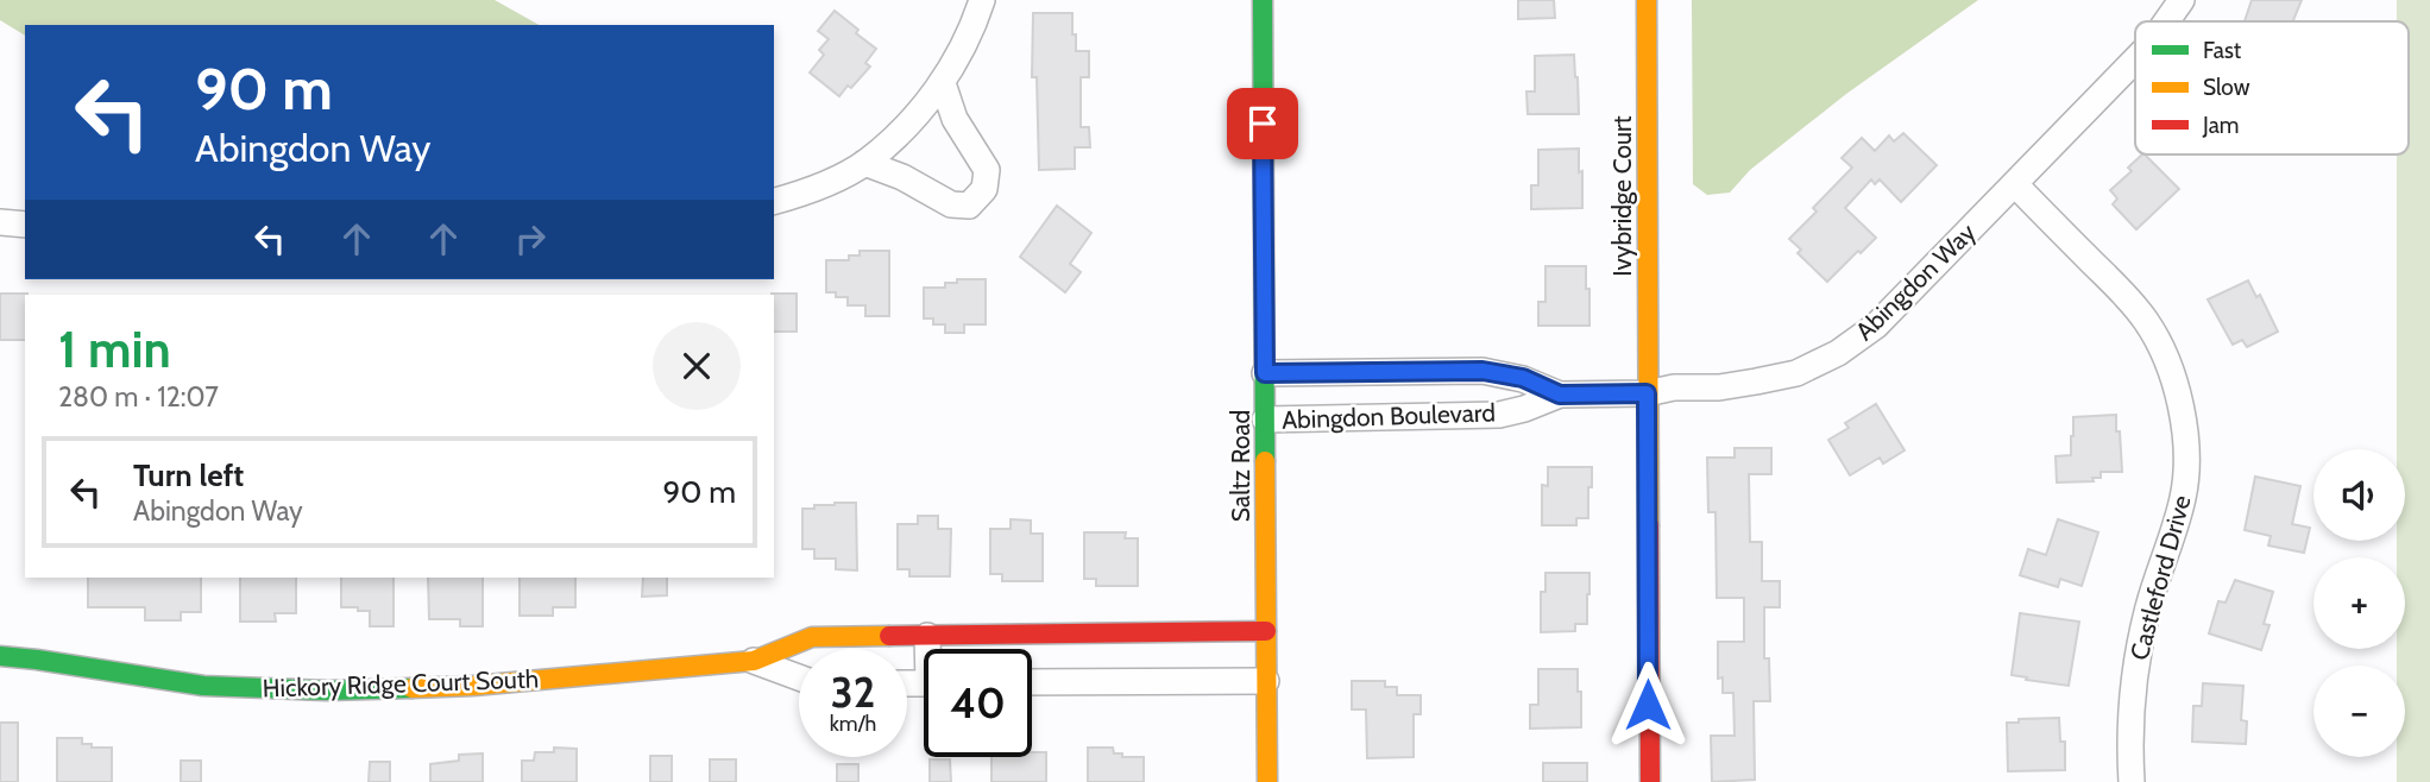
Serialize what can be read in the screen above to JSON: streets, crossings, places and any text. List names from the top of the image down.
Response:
{
  "streets": {
    "street": [
      "Ivybridge Court",
      "Abingdon Way",
      "Abingdon Boulevard",
      "Saltz Road",
      "Castleford Drive",
      "Hickory Ridge Court South"
    ]
  },
  "crossings": [
    ["Ivybridge Court", "Abingdon Way"],
    ["Abingdon Way", "Abingdon Boulevard"],
    ["Abingdon Way", "Castleford Drive"],
    ["Abingdon Boulevard", "Saltz Road"],
    ["Saltz Road", "Hickory Ridge Court South"]
  ],
  "legend": ["Fast", "Slow", "Jam"],
  "page": {
    "turn": ["90 m", "Abingdon Way"],
    "heading": ["1 min", "280 m · 12:07"],
    "list": [
      {
        "name": "Turn left",
        "note": "Abingdon Way",
        "value": "90 m"
      }
    ],
    "map_buttons": ["+", "−"],
    "speed": "32 km/h",
    "limit": "40"
  }
}
